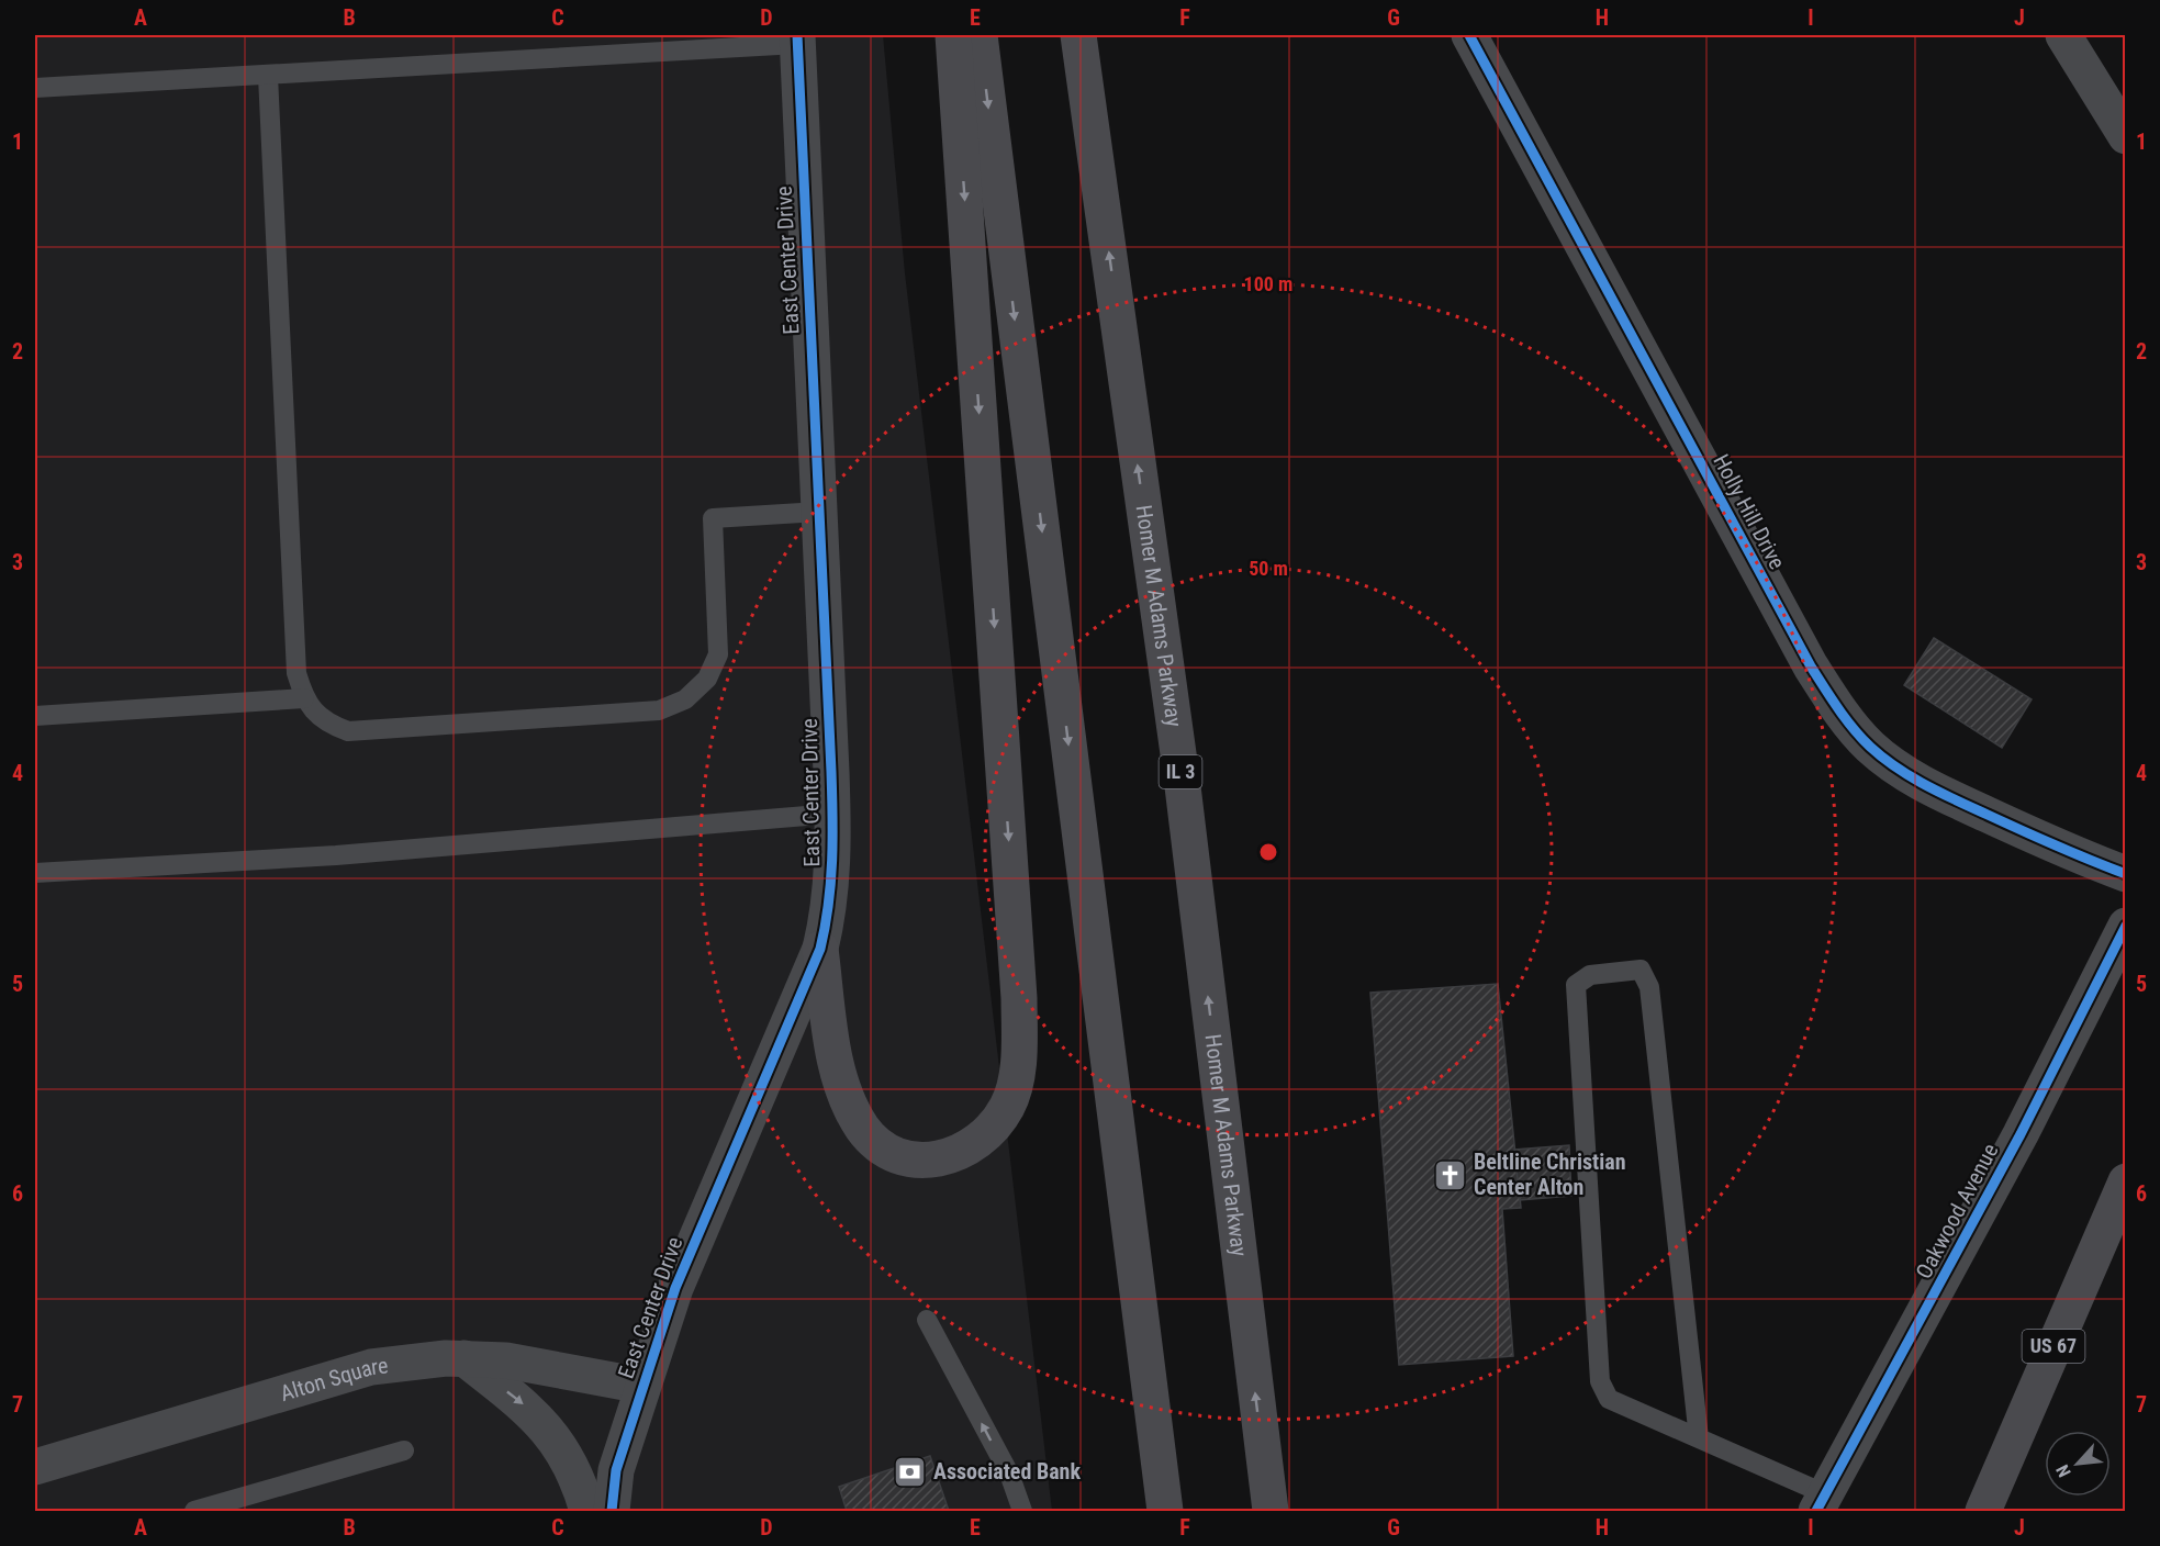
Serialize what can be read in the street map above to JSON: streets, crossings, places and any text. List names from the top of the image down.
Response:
{
  "streets": {
    "main road": ["Homer M Adams Parkway", "IL 3", "US 67"],
    "street": [
      "East Center Drive",
      "Holly Hill Drive",
      "Oakwood Avenue",
      "Alton Square"
    ]
  },
  "crossings": [
    ["East Center Drive", "Alton Square"]
  ],
  "places": {
    "church": ["Beltline Christian Center Alton"],
    "bank": ["Associated Bank"]
  },
  "north": "bottom left",
  "grid": {
    "columns": [
      "A",
      "B",
      "C",
      "D",
      "E",
      "F",
      "G",
      "H",
      "I",
      "J"
    ],
    "rows": [
      "1",
      "2",
      "3",
      "4",
      "5",
      "6",
      "7"
    ]
  },
  "rings": ["100 m", "50 m"]
}
